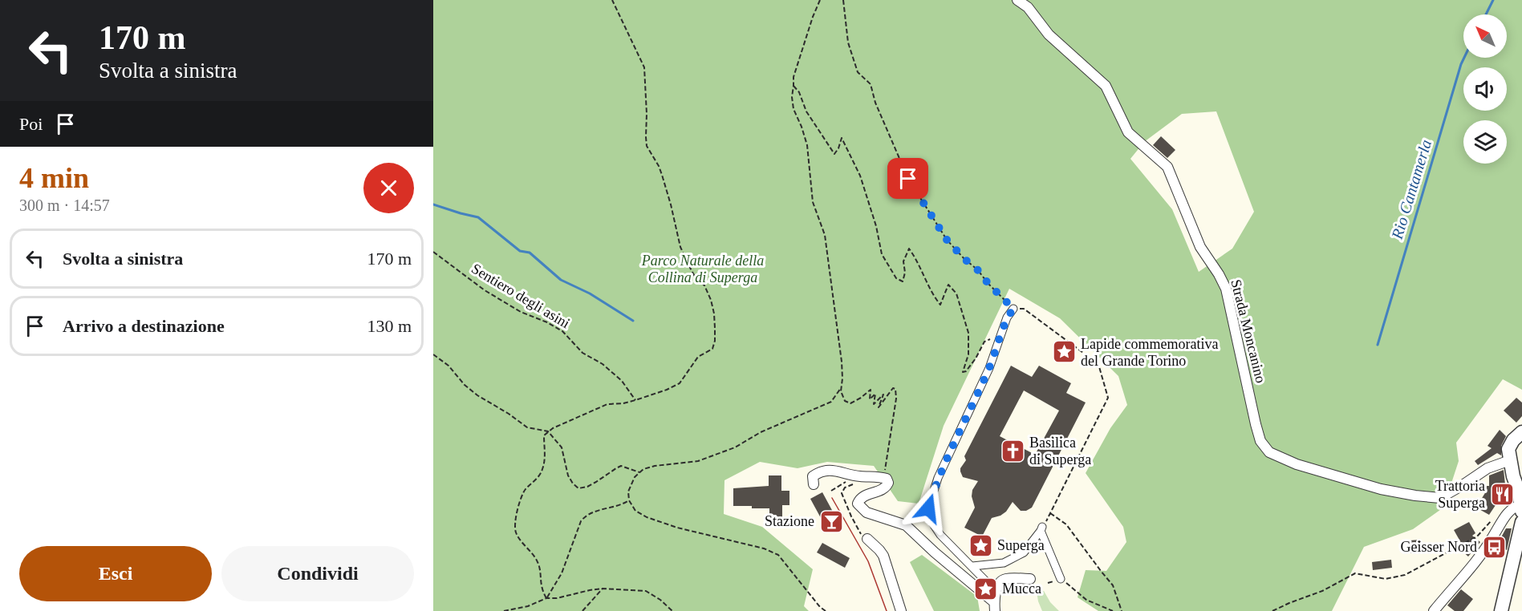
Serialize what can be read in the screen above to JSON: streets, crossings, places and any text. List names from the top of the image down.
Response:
{
  "streets": {
    "street": ["Strada Moncanino"],
    "path": ["Sentiero degli asini"]
  },
  "water": ["Rio Cantamerla"],
  "parks": ["Parco Naturale della Collina di Superga"],
  "places": {
    "place": ["Lapide commemorativa del Grande Torino", "Superga", "Mucca"],
    "church": ["Basilica di Superga"],
    "restaurant": ["Trattoria Superga"],
    "bar": ["Stazione"],
    "bus stop": ["Geisser Nord"]
  },
  "north": "top left",
  "page": {
    "turn": ["170 m", "Svolta a sinistra"],
    "then": "Poi",
    "heading": ["4 min", "300 m · 14:57"],
    "list": [
      {
        "name": "Svolta a sinistra",
        "value": "170 m"
      },
      {
        "name": "Arrivo a destinazione",
        "value": "130 m"
      }
    ],
    "buttons": ["Esci", "Condividi"]
  }
}
